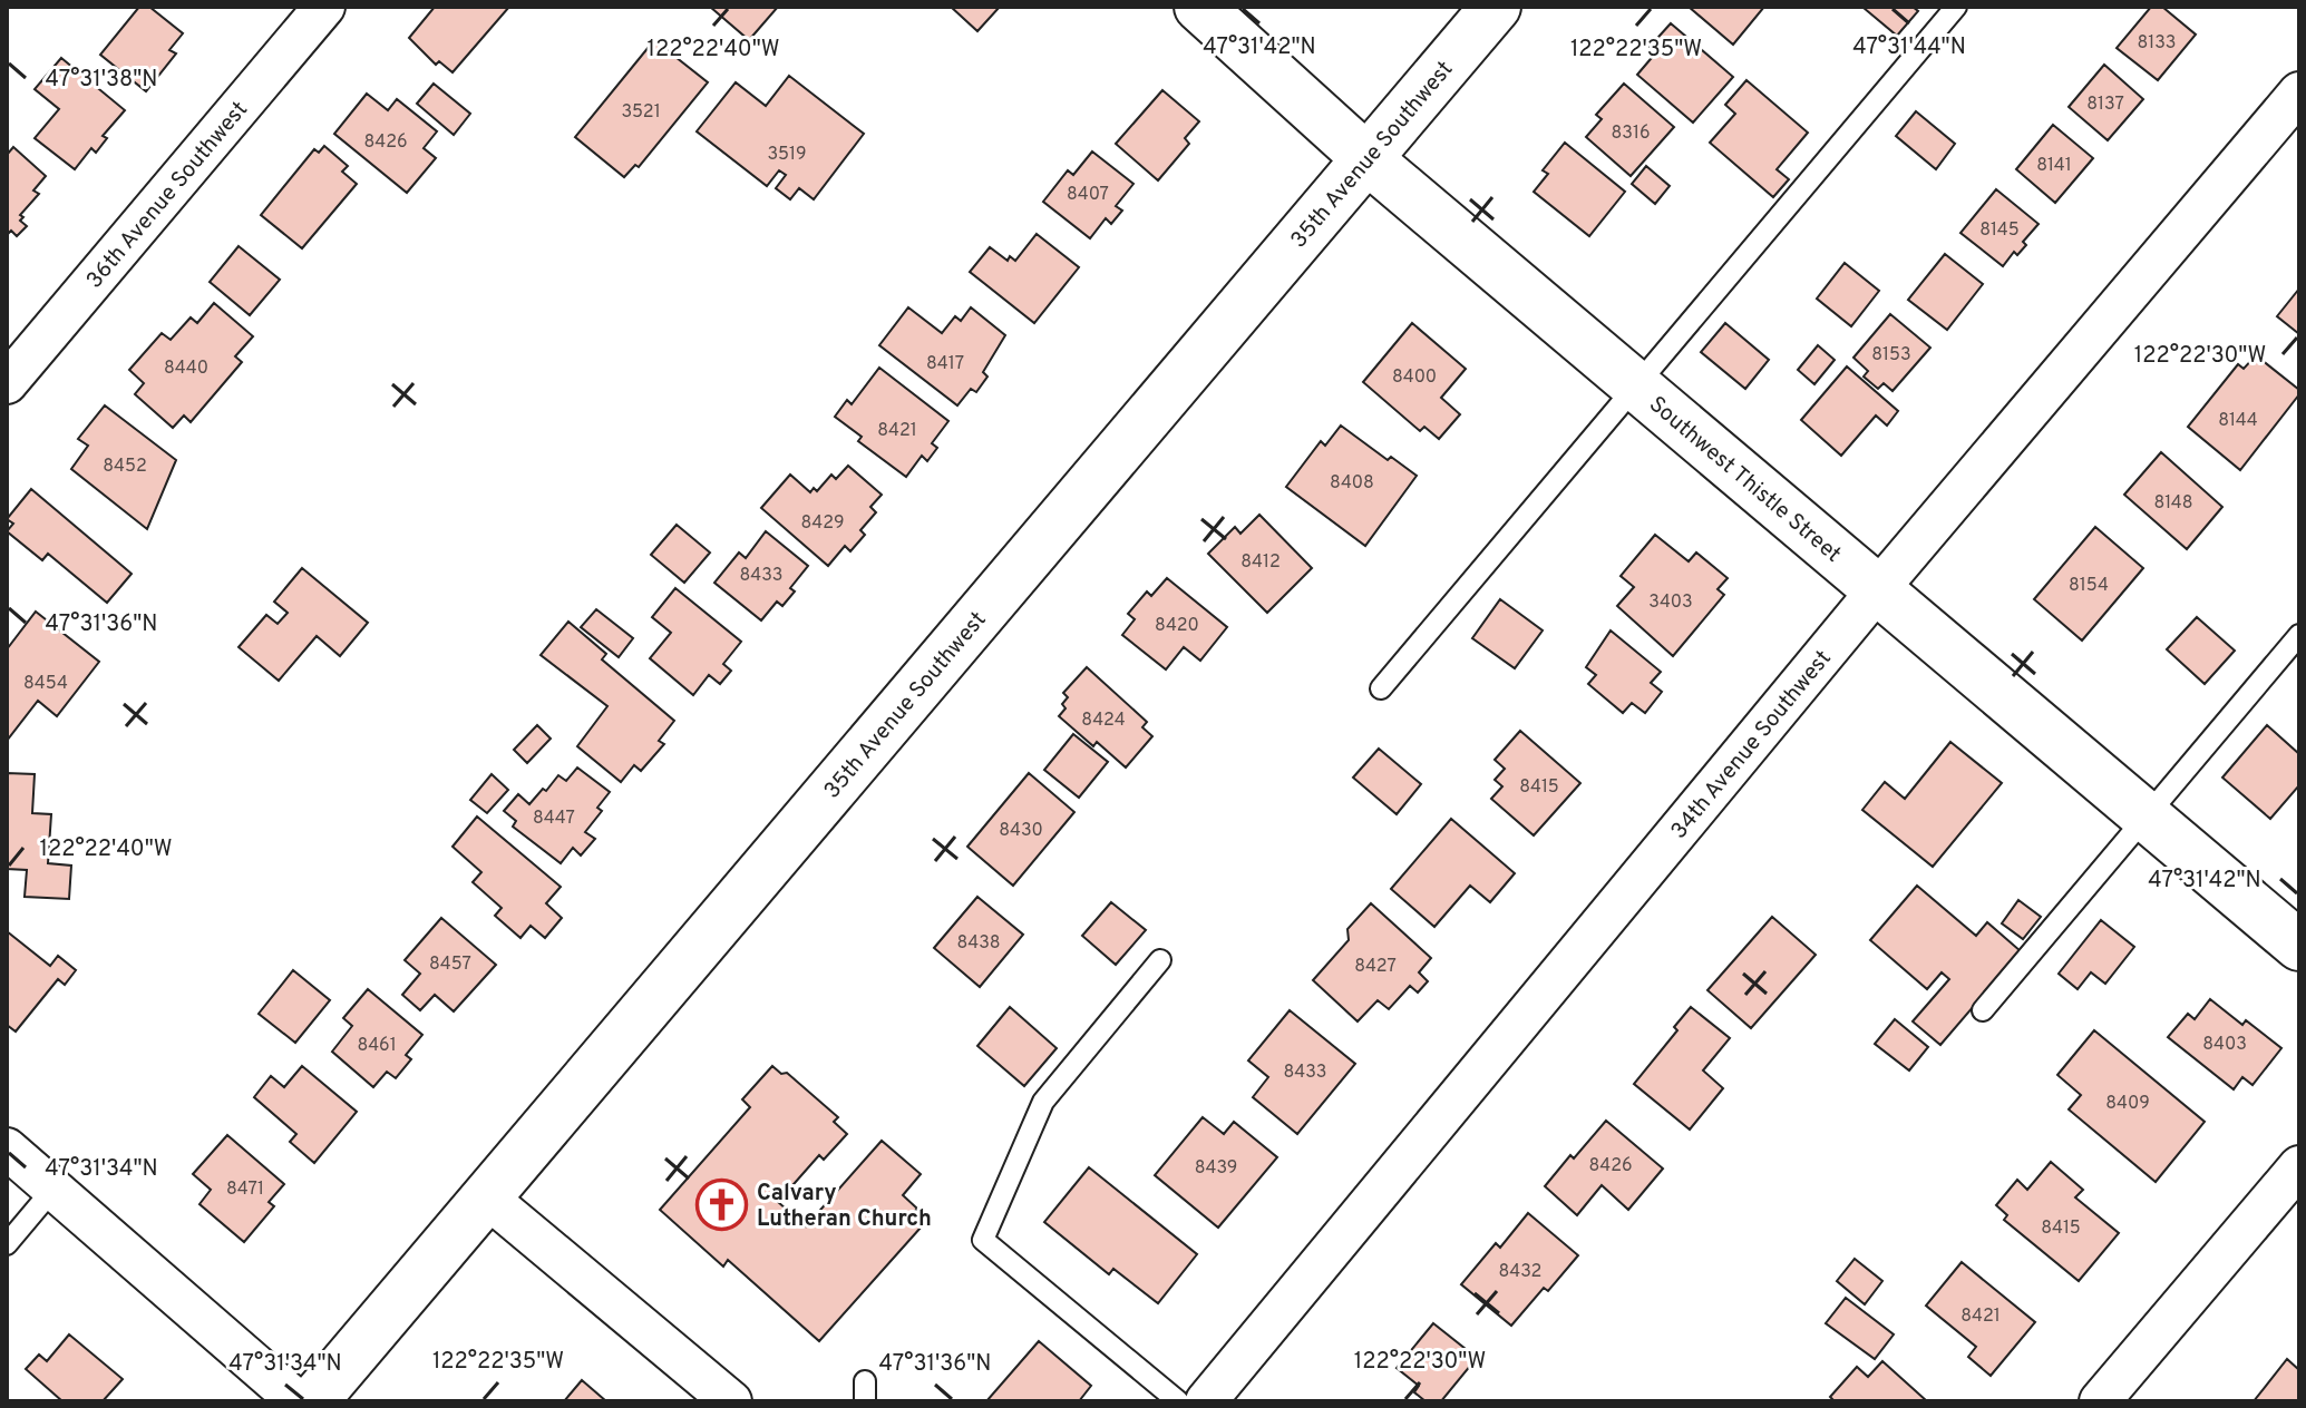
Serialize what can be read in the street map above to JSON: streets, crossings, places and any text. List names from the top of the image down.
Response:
{
  "streets": {
    "main road": ["35th Avenue Southwest", "Southwest Thistle Street"],
    "street": ["36th Avenue Southwest", "34th Avenue Southwest"]
  },
  "crossings": [
    ["35th Avenue Southwest", "Southwest Thistle Street"],
    ["Southwest Thistle Street", "34th Avenue Southwest"]
  ],
  "places": {
    "church": ["Calvary Lutheran Church"]
  },
  "house_numbers": [
    "8133",
    "8137",
    "3521",
    "8316",
    "8426",
    "3519",
    "8141",
    "8407",
    "8145",
    "8153",
    "8417",
    "8440",
    "8400",
    "8144",
    "8421",
    "8452",
    "8408",
    "8148",
    "8429",
    "8412",
    "8433",
    "8154",
    "3403",
    "8420",
    "8454",
    "8424",
    "8415",
    "8447",
    "8430",
    "8438",
    "8457",
    "8427",
    "8403",
    "8461",
    "8433",
    "8409",
    "8426",
    "8439",
    "8471",
    "8415",
    "8432",
    "8421"
  ],
  "coordinates": [
    "47°31'42\"N",
    "47°31'44\"N",
    "122°22'40\"W",
    "122°22'35\"W",
    "47°31'38\"N",
    "122°22'30\"W",
    "47°31'36\"N",
    "47°31'34\"N"
  ]
}
